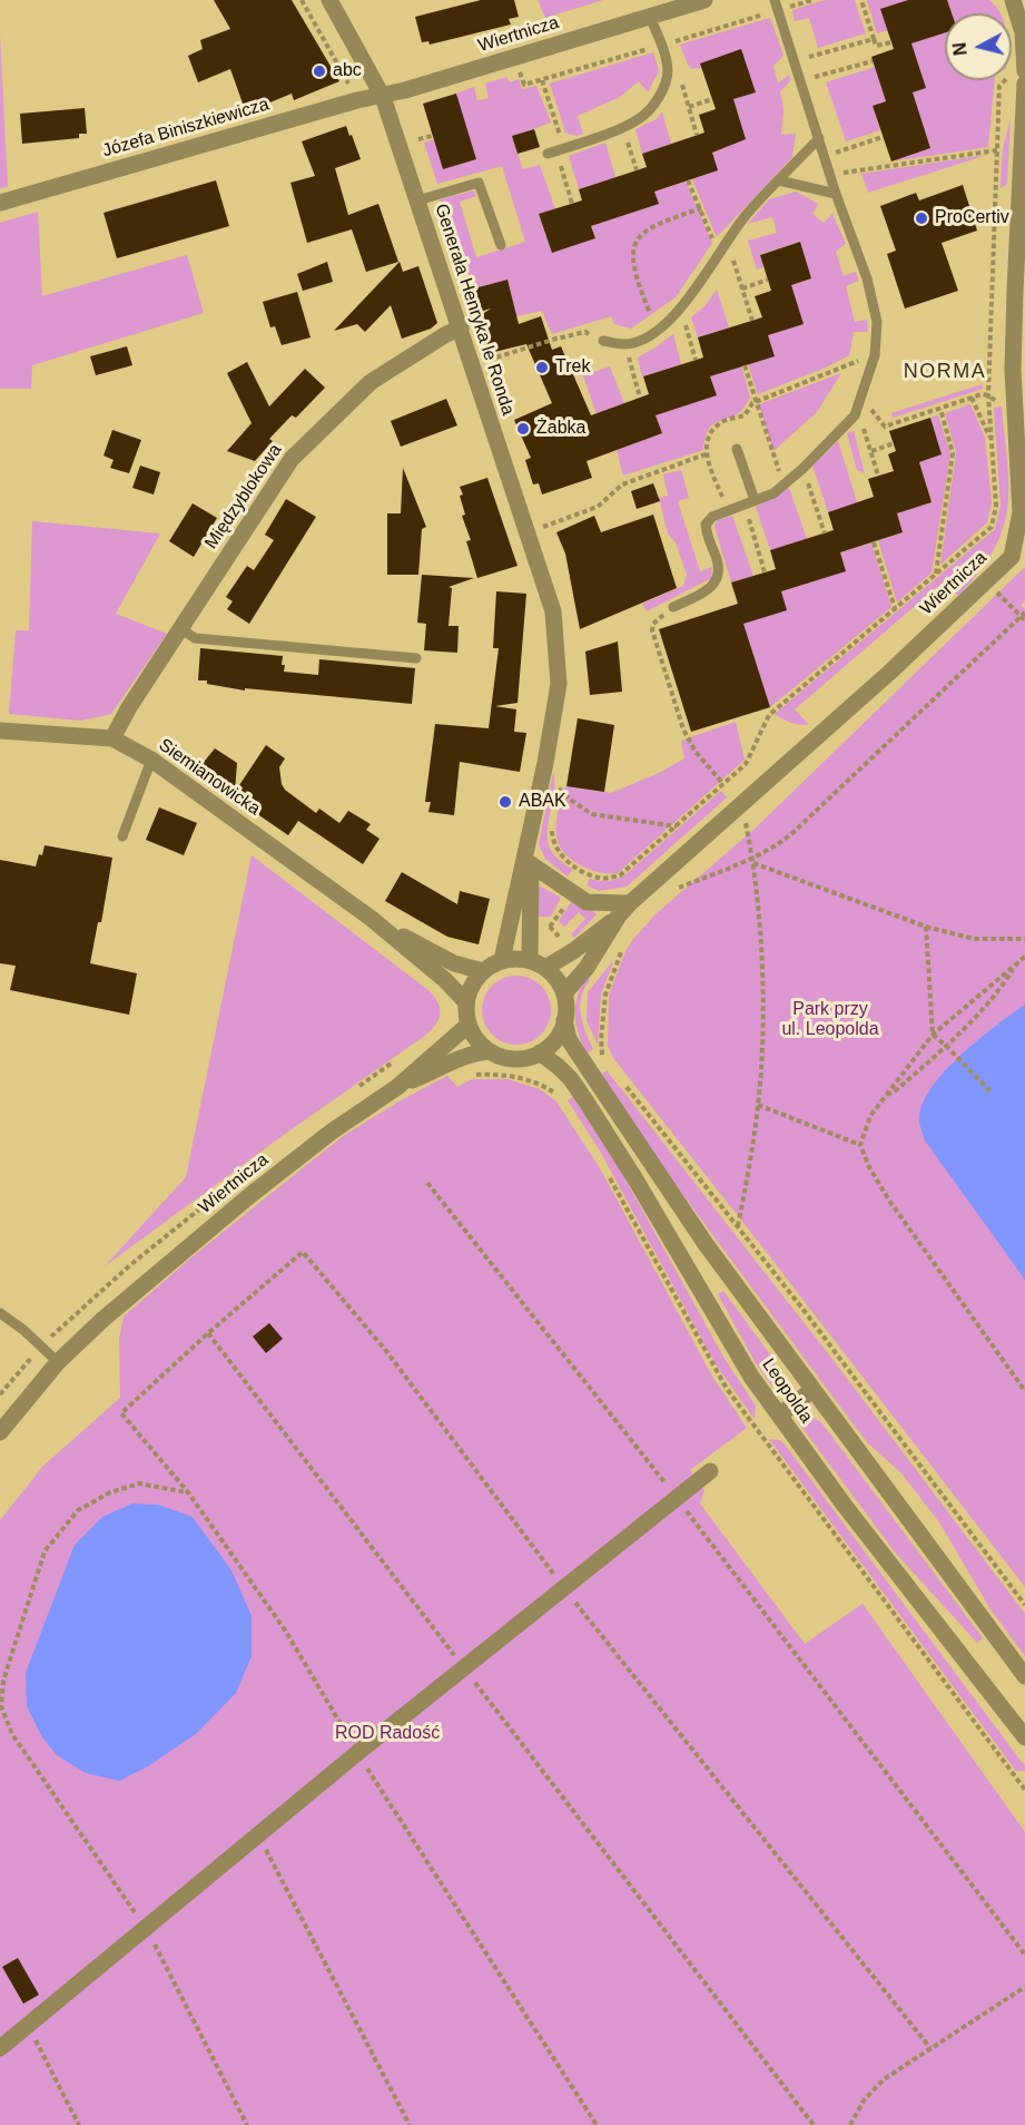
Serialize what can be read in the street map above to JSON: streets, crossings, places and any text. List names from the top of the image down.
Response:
{
  "streets": {
    "street": [
      "Wiertnicza",
      "Józefa Biniszkiewicza",
      "Generała Henryka le Ronda",
      "Międzyblokowa",
      "Siemianowicka",
      "Leopolda"
    ]
  },
  "crossings": [
    ["Wiertnicza", "Józefa Biniszkiewicza"],
    ["Wiertnicza", "Generała Henryka le Ronda"],
    ["Wiertnicza", "Siemianowicka"],
    ["Wiertnicza", "Leopolda"],
    ["Józefa Biniszkiewicza", "Generała Henryka le Ronda"],
    ["Generała Henryka le Ronda", "Międzyblokowa"],
    ["Generała Henryka le Ronda", "Siemianowicka"],
    ["Generała Henryka le Ronda", "Leopolda"],
    ["Międzyblokowa", "Siemianowicka"],
    ["Siemianowicka", "Leopolda"]
  ],
  "districts": ["NORMA"],
  "parks": ["Park przy ul. Leopolda", "ROD Radość"],
  "places": [
    "abc",
    "ProCertiv",
    "Trek",
    "Żabka",
    "ABAK"
  ],
  "north": "left"
}
